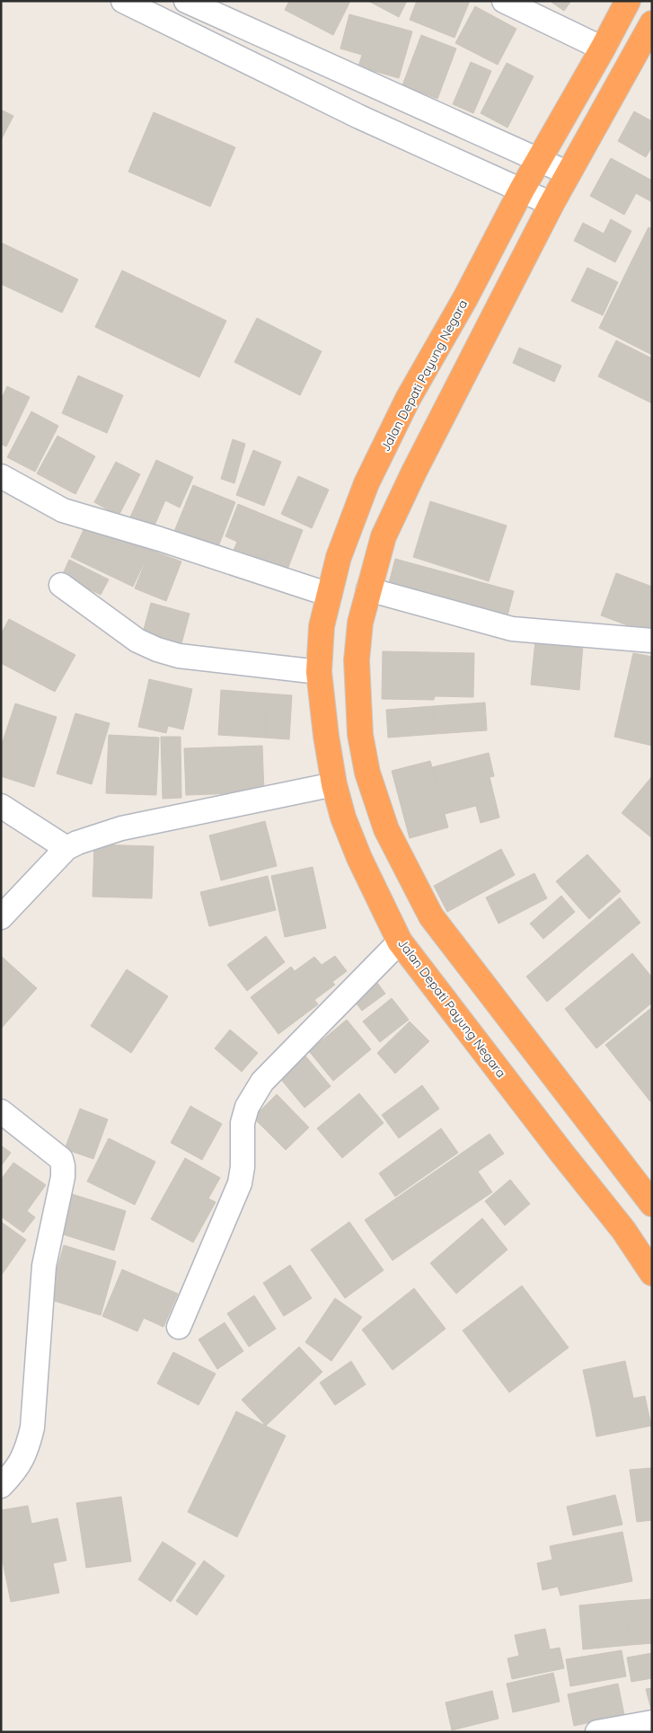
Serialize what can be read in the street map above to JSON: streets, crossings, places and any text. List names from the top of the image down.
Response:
{
  "streets": {
    "highway": ["Jalan Depati Payung Negara"]
  }
}
